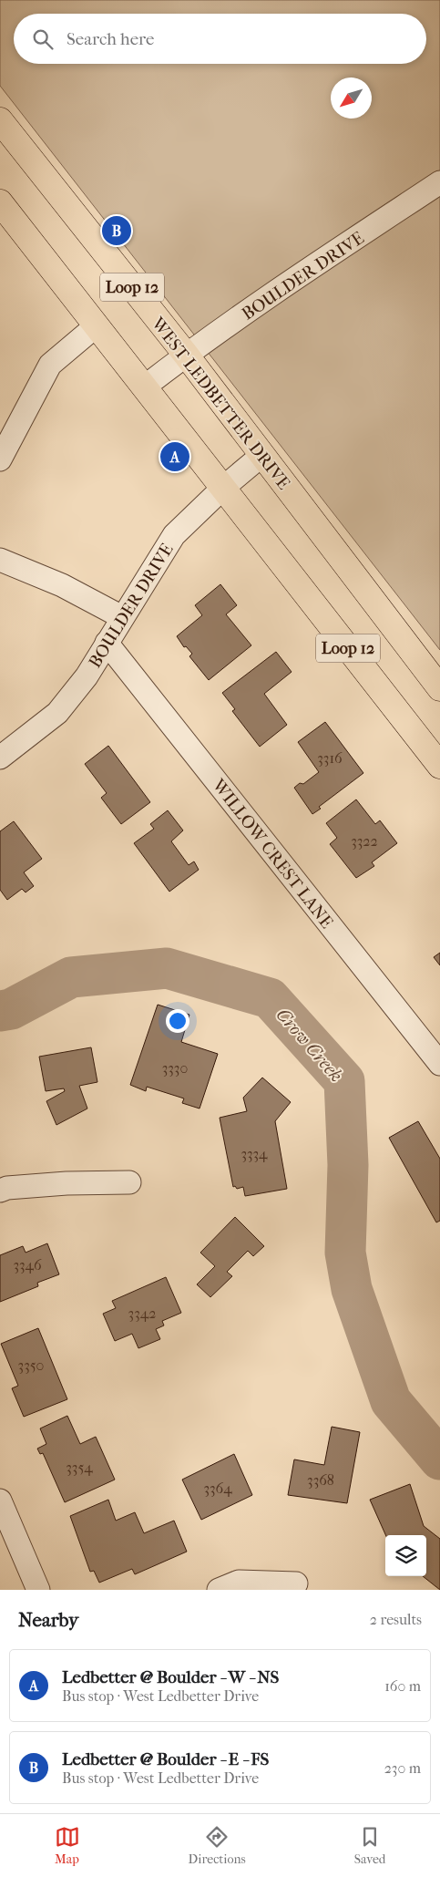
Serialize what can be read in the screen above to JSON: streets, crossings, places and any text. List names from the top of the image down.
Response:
{
  "streets": {
    "main road": ["Loop 12", "WEST LEDBETTER DRIVE"],
    "street": ["BOULDER DRIVE", "WILLOW CREST LANE"]
  },
  "crossings": [
    ["BOULDER DRIVE", "Loop 12"],
    ["BOULDER DRIVE", "WEST LEDBETTER DRIVE"],
    ["BOULDER DRIVE", "WILLOW CREST LANE"]
  ],
  "water": ["Crow Creek"],
  "house_numbers": [
    "3316",
    "3322",
    "3330",
    "3334",
    "3346",
    "3342",
    "3350",
    "3354",
    "3368",
    "3364"
  ],
  "north": "bottom left",
  "page": {
    "search": "Search here",
    "pins": ["B", "A"],
    "heading": ["Nearby", "2 results"],
    "list": [
      {
        "mark": "A",
        "name": "Ledbetter @ Boulder - W - NS",
        "note": "Bus stop · West Ledbetter Drive",
        "value": "160 m"
      },
      {
        "mark": "B",
        "name": "Ledbetter @ Boulder - E - FS",
        "note": "Bus stop · West Ledbetter Drive",
        "value": "230 m"
      }
    ],
    "nav": ["Map", "Directions", "Saved"]
  }
}
